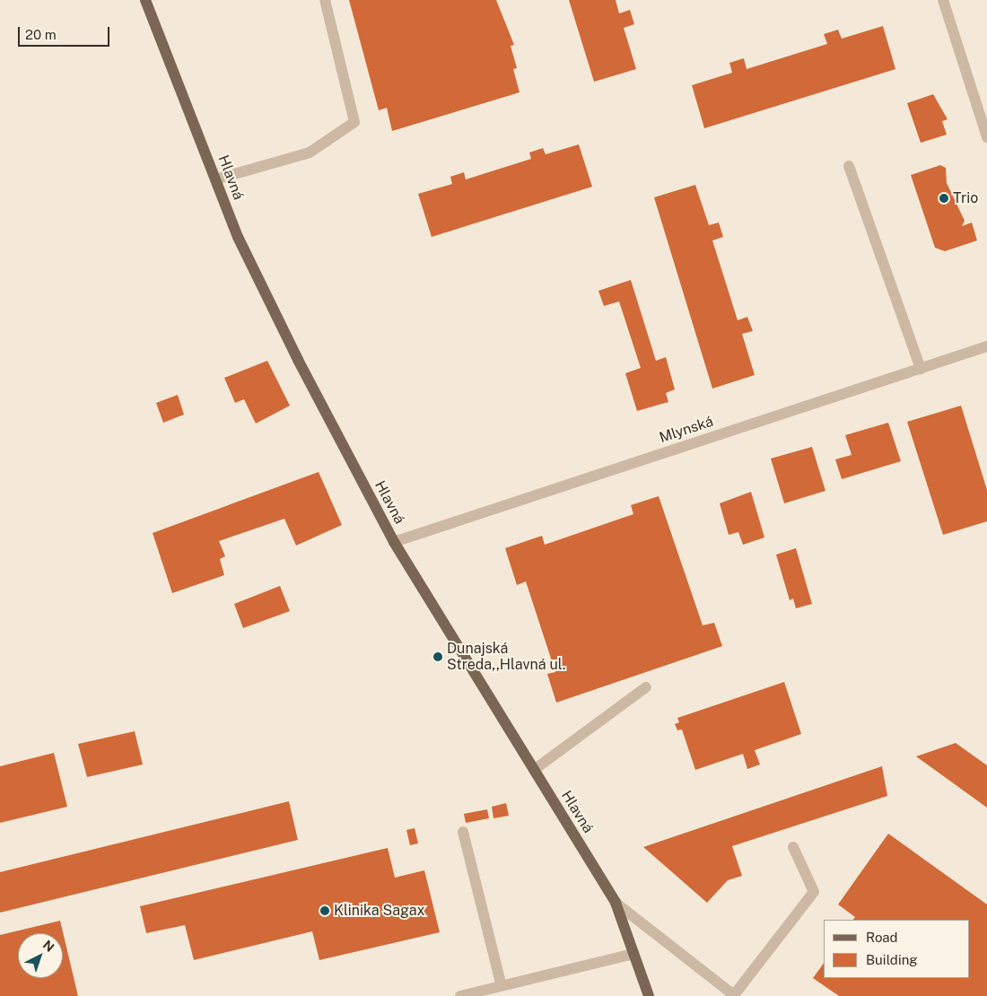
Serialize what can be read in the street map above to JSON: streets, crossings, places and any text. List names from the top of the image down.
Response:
{
  "streets": {
    "main road": ["Hlavná"],
    "street": ["Mlynská"]
  },
  "crossings": [
    ["Hlavná", "Mlynská"]
  ],
  "places": ["Trio", "Dunajská Streda,,Hlavná ul.", "Klinika Sagax"],
  "legend": ["Road", "Building"],
  "scale_bar": "20 m",
  "north": "top right"
}
